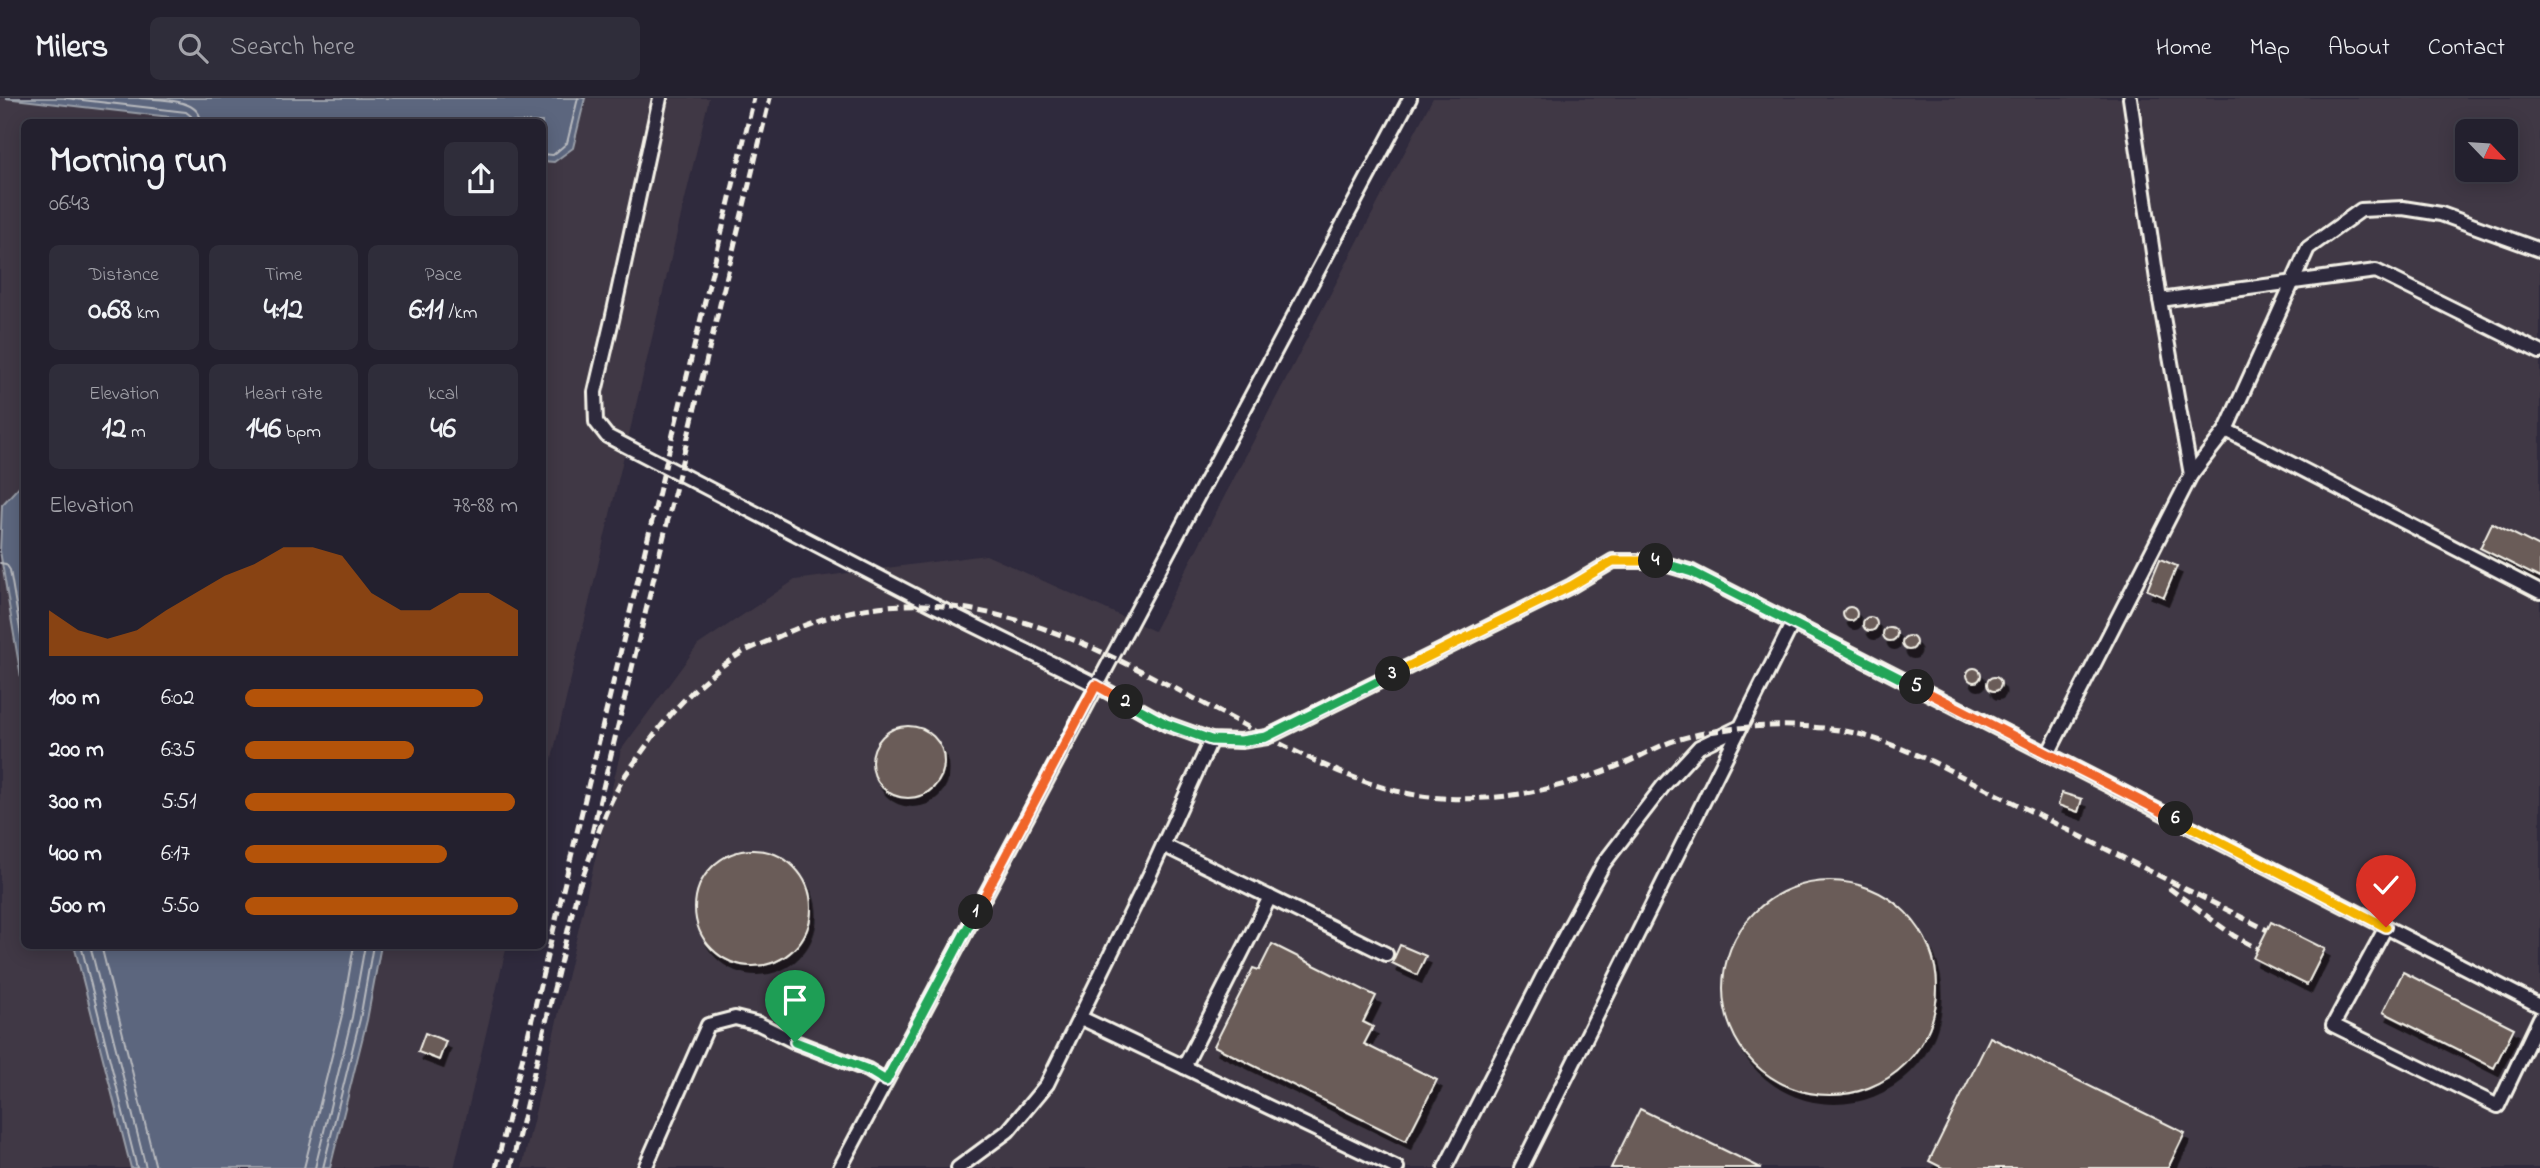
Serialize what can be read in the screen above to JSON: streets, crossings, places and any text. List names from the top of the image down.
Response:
{
  "north": "bottom right",
  "page": {
    "header": "Milers",
    "search": "Search here",
    "nav": [
      "Home",
      "Map",
      "About",
      "Contact"
    ],
    "heading": ["Morning run", "06:43"],
    "stats": [
      ["Distance", "0.68 km"],
      ["Time", "4:12"],
      ["Pace", "6:11 /km"],
      ["Elevation", "12 m"],
      ["Heart rate", "146 bpm"],
      ["kcal", "46"]
    ],
    "chart": ["Elevation", "78–88 m"],
    "pins": [
      "4",
      "3",
      "5",
      "2",
      "6",
      "1"
    ],
    "list": [
      {
        "name": "100 m",
        "note": "6:02"
      },
      {
        "name": "200 m",
        "note": "6:35"
      },
      {
        "name": "300 m",
        "note": "5:51"
      },
      {
        "name": "400 m",
        "note": "6:17"
      },
      {
        "name": "500 m",
        "note": "5:50"
      }
    ]
  }
}
